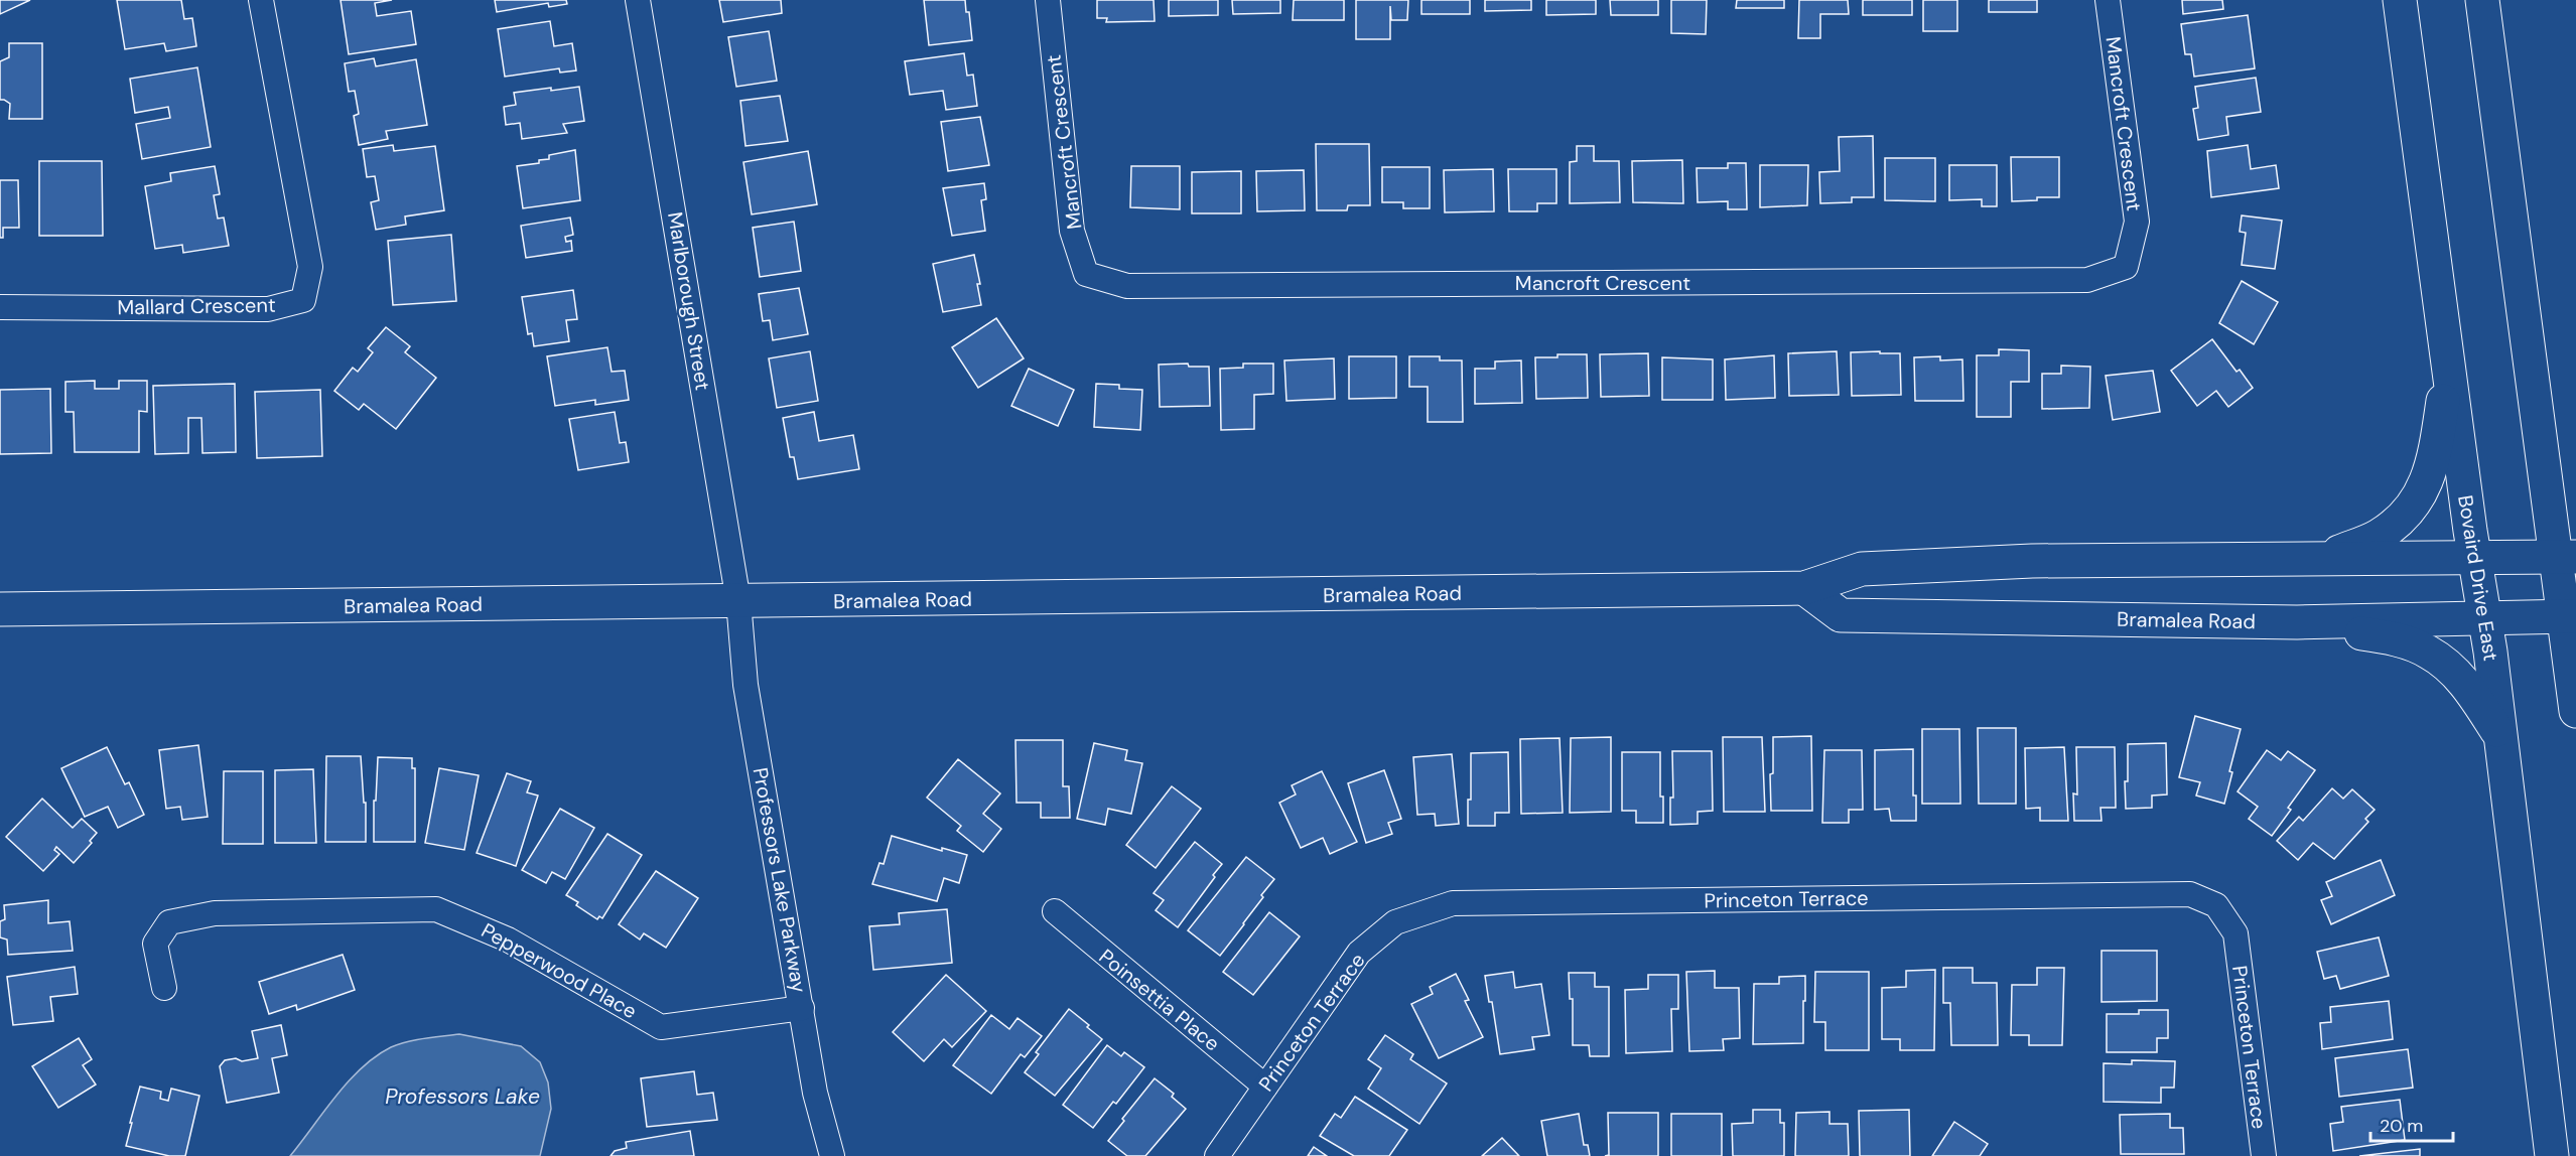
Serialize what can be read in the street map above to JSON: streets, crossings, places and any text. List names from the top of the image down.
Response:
{
  "streets": {
    "main road": ["Bovaird Drive East", "Bramalea Road"],
    "street": [
      "Mancroft Crescent",
      "Marlborough Street",
      "Mallard Crescent",
      "Professors Lake Parkway",
      "Princeton Terrace",
      "Pepperwood Place",
      "Poinsettia Place"
    ]
  },
  "crossings": [
    ["Marlborough Street", "Bramalea Road"],
    ["Marlborough Street", "Professors Lake Parkway"],
    ["Bovaird Drive East", "Bramalea Road"],
    ["Bramalea Road", "Professors Lake Parkway"],
    ["Professors Lake Parkway", "Pepperwood Place"],
    ["Princeton Terrace", "Poinsettia Place"]
  ],
  "water": ["Professors Lake"],
  "scale_bar": "20 m"
}
